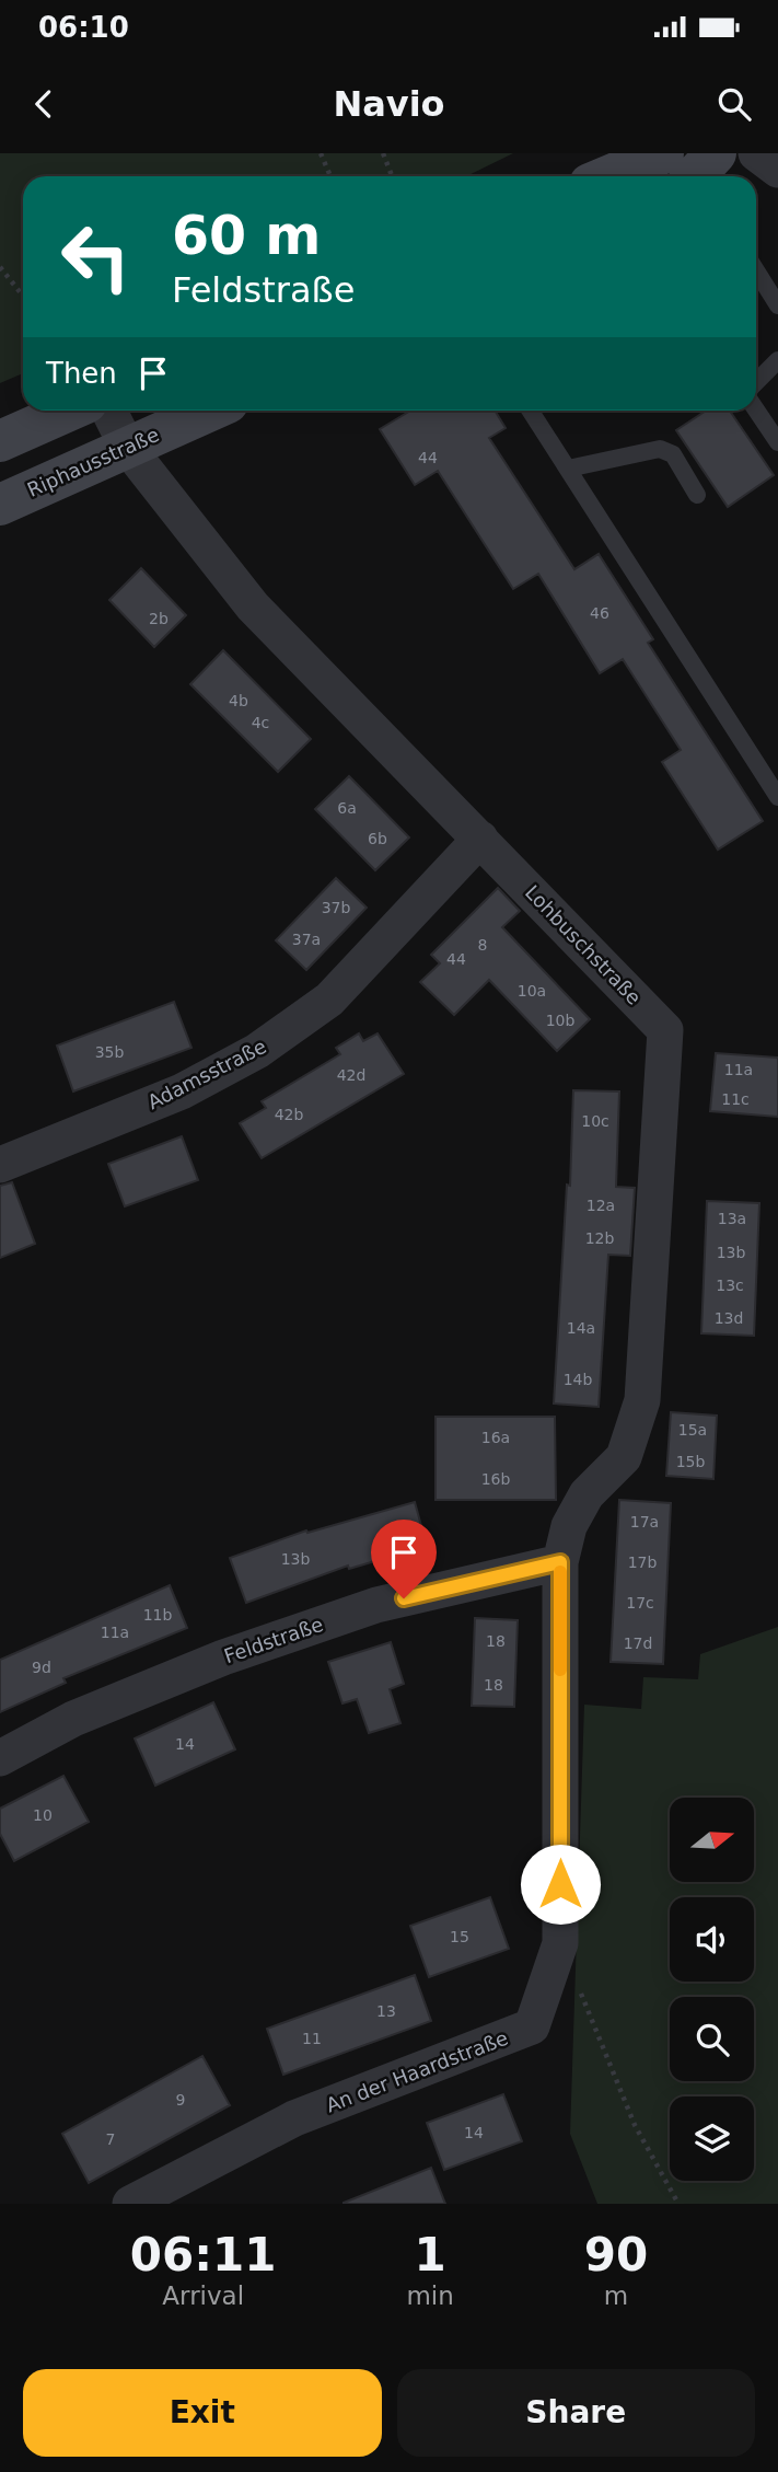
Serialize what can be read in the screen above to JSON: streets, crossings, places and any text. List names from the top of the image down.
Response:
{
  "streets": {
    "street": [
      "Riphausstraße",
      "Lohbuschstraße",
      "Adamsstraße",
      "Feldstraße",
      "An der Haardstraße"
    ]
  },
  "crossings": [
    ["Riphausstraße", "Lohbuschstraße"],
    ["Lohbuschstraße", "Adamsstraße"],
    ["Lohbuschstraße", "Feldstraße"],
    ["Lohbuschstraße", "An der Haardstraße"],
    ["Feldstraße", "An der Haardstraße"]
  ],
  "house_numbers": [
    "44",
    "46",
    "2b",
    "4b",
    "4c",
    "6a",
    "6b",
    "37b",
    "37a",
    "8",
    "44",
    "10a",
    "10b",
    "35b",
    "11a",
    "42d",
    "11c",
    "42b",
    "10c",
    "12a",
    "13a",
    "12b",
    "13b",
    "13c",
    "13d",
    "14a",
    "14b",
    "15a",
    "16a",
    "15b",
    "16b",
    "17a",
    "13b",
    "17b",
    "17c",
    "11b",
    "11a",
    "18",
    "17d",
    "9d",
    "18",
    "14",
    "10",
    "15",
    "13",
    "11",
    "9",
    "14",
    "7"
  ],
  "north": "right",
  "page": {
    "status": "06:10",
    "header": "Navio",
    "turn": ["60 m", "Feldstraße"],
    "then": "Then",
    "eta": [
      "06:11",
      "Arrival",
      "1",
      "min",
      "90",
      "m"
    ],
    "buttons": ["Exit", "Share"]
  }
}
